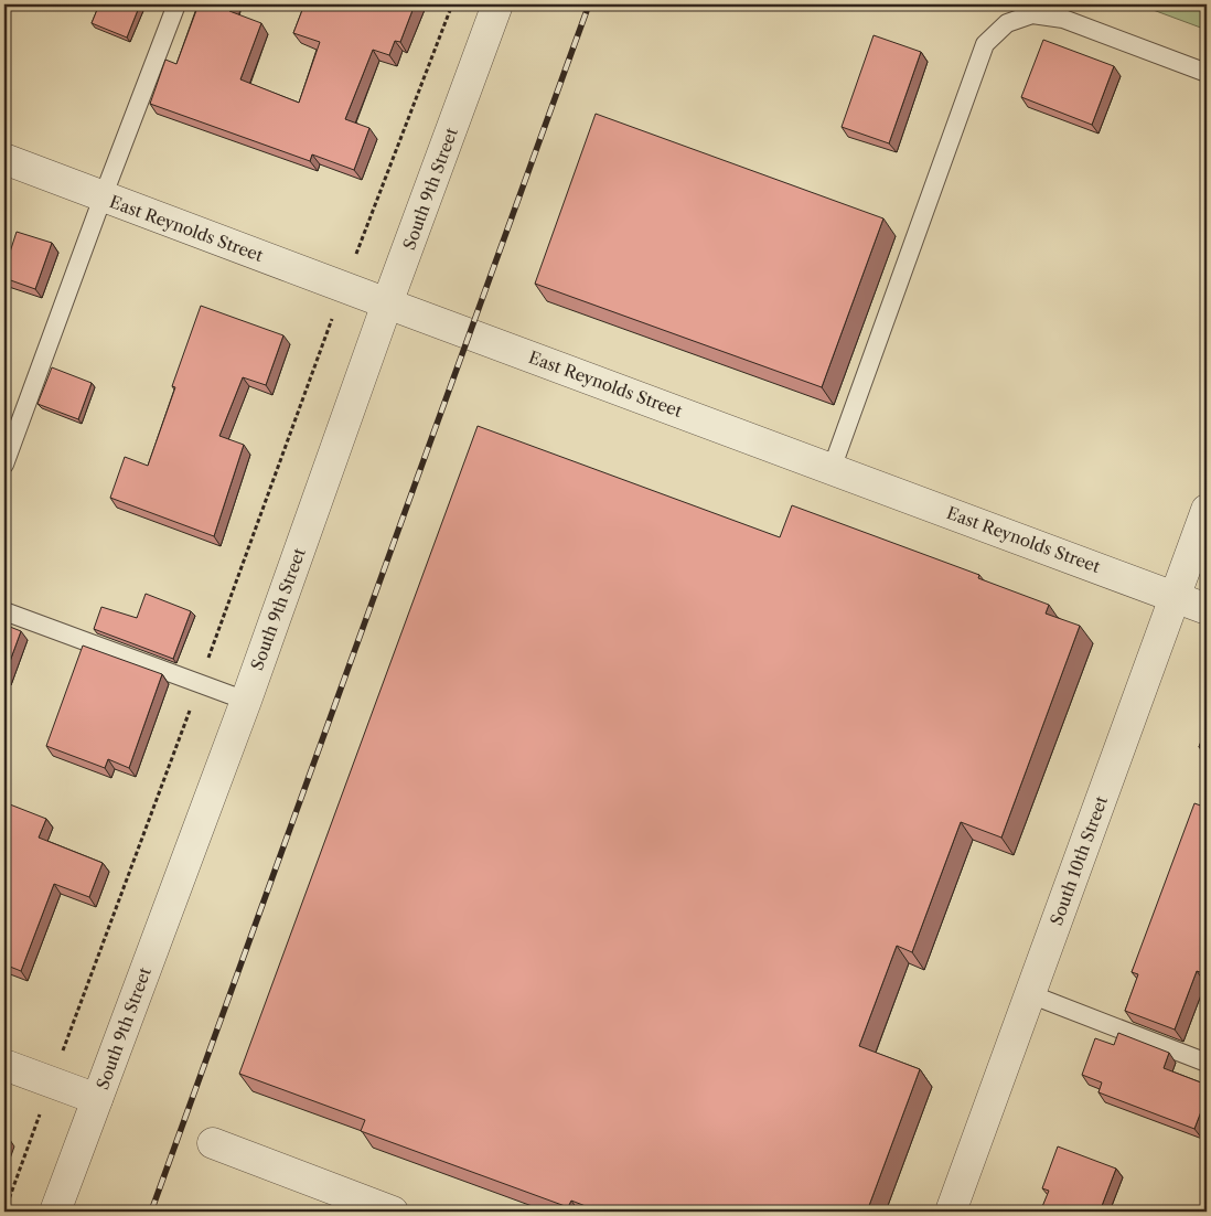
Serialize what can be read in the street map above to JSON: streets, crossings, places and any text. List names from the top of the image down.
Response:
{
  "streets": {
    "street": ["South 9th Street", "East Reynolds Street", "South 10th Street"]
  },
  "crossings": [
    ["South 9th Street", "East Reynolds Street"],
    ["East Reynolds Street", "South 10th Street"]
  ]
}
